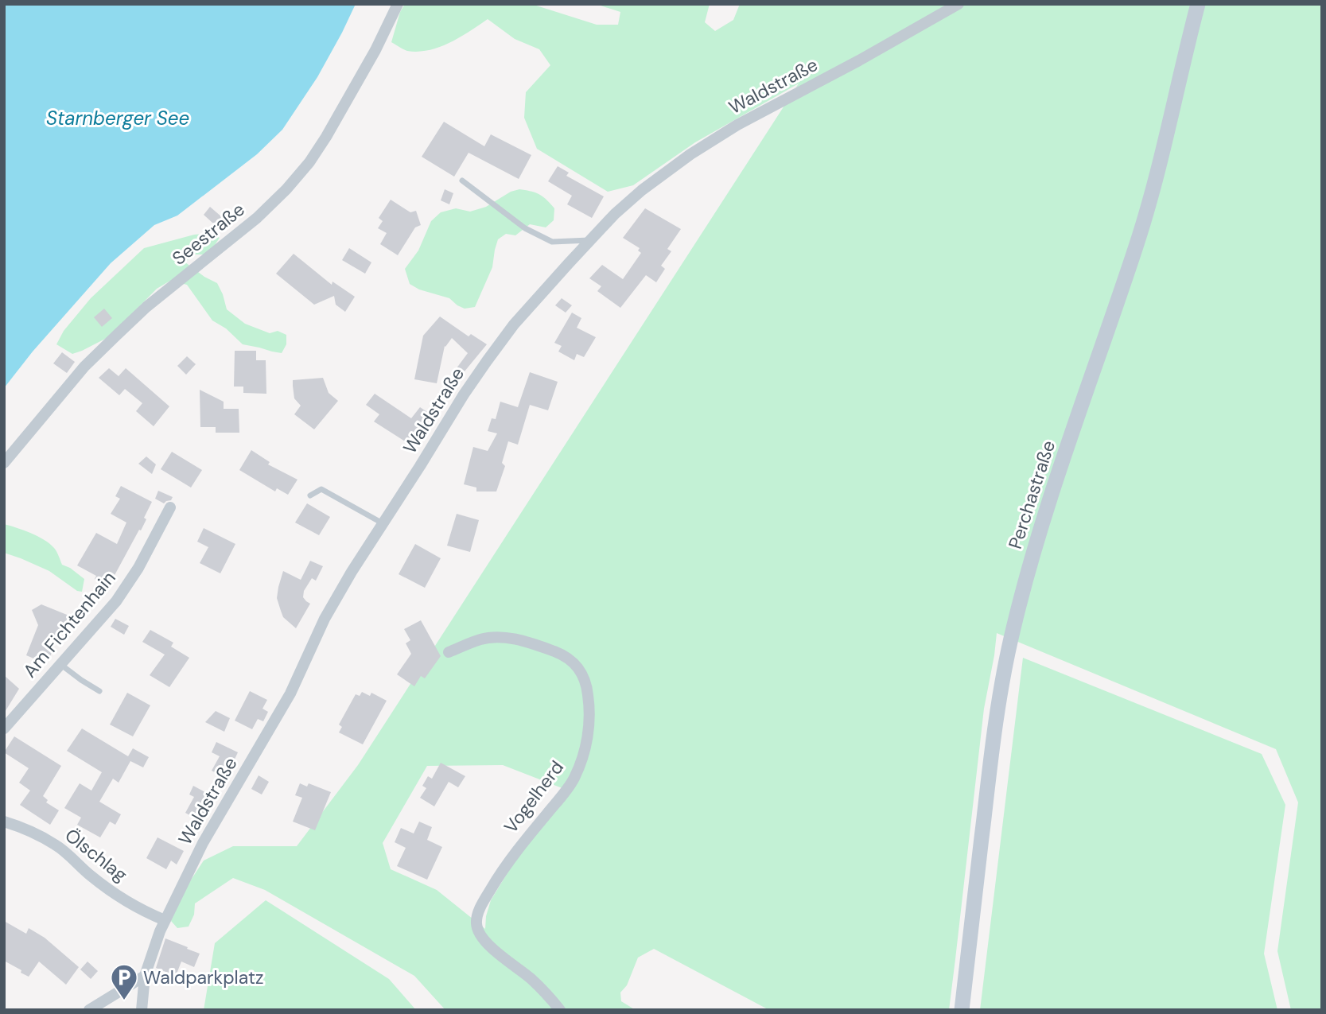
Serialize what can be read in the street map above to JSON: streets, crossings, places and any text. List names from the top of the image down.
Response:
{
  "streets": {
    "main road": ["Perchastraße"],
    "street": [
      "Waldstraße",
      "Seestraße",
      "Am Fichtenhain",
      "Vogelherd",
      "Ölschlag"
    ]
  },
  "crossings": [
    ["Waldstraße", "Ölschlag"]
  ],
  "water": ["Starnberger See"],
  "places": {
    "parking": ["Waldparkplatz"]
  }
}
